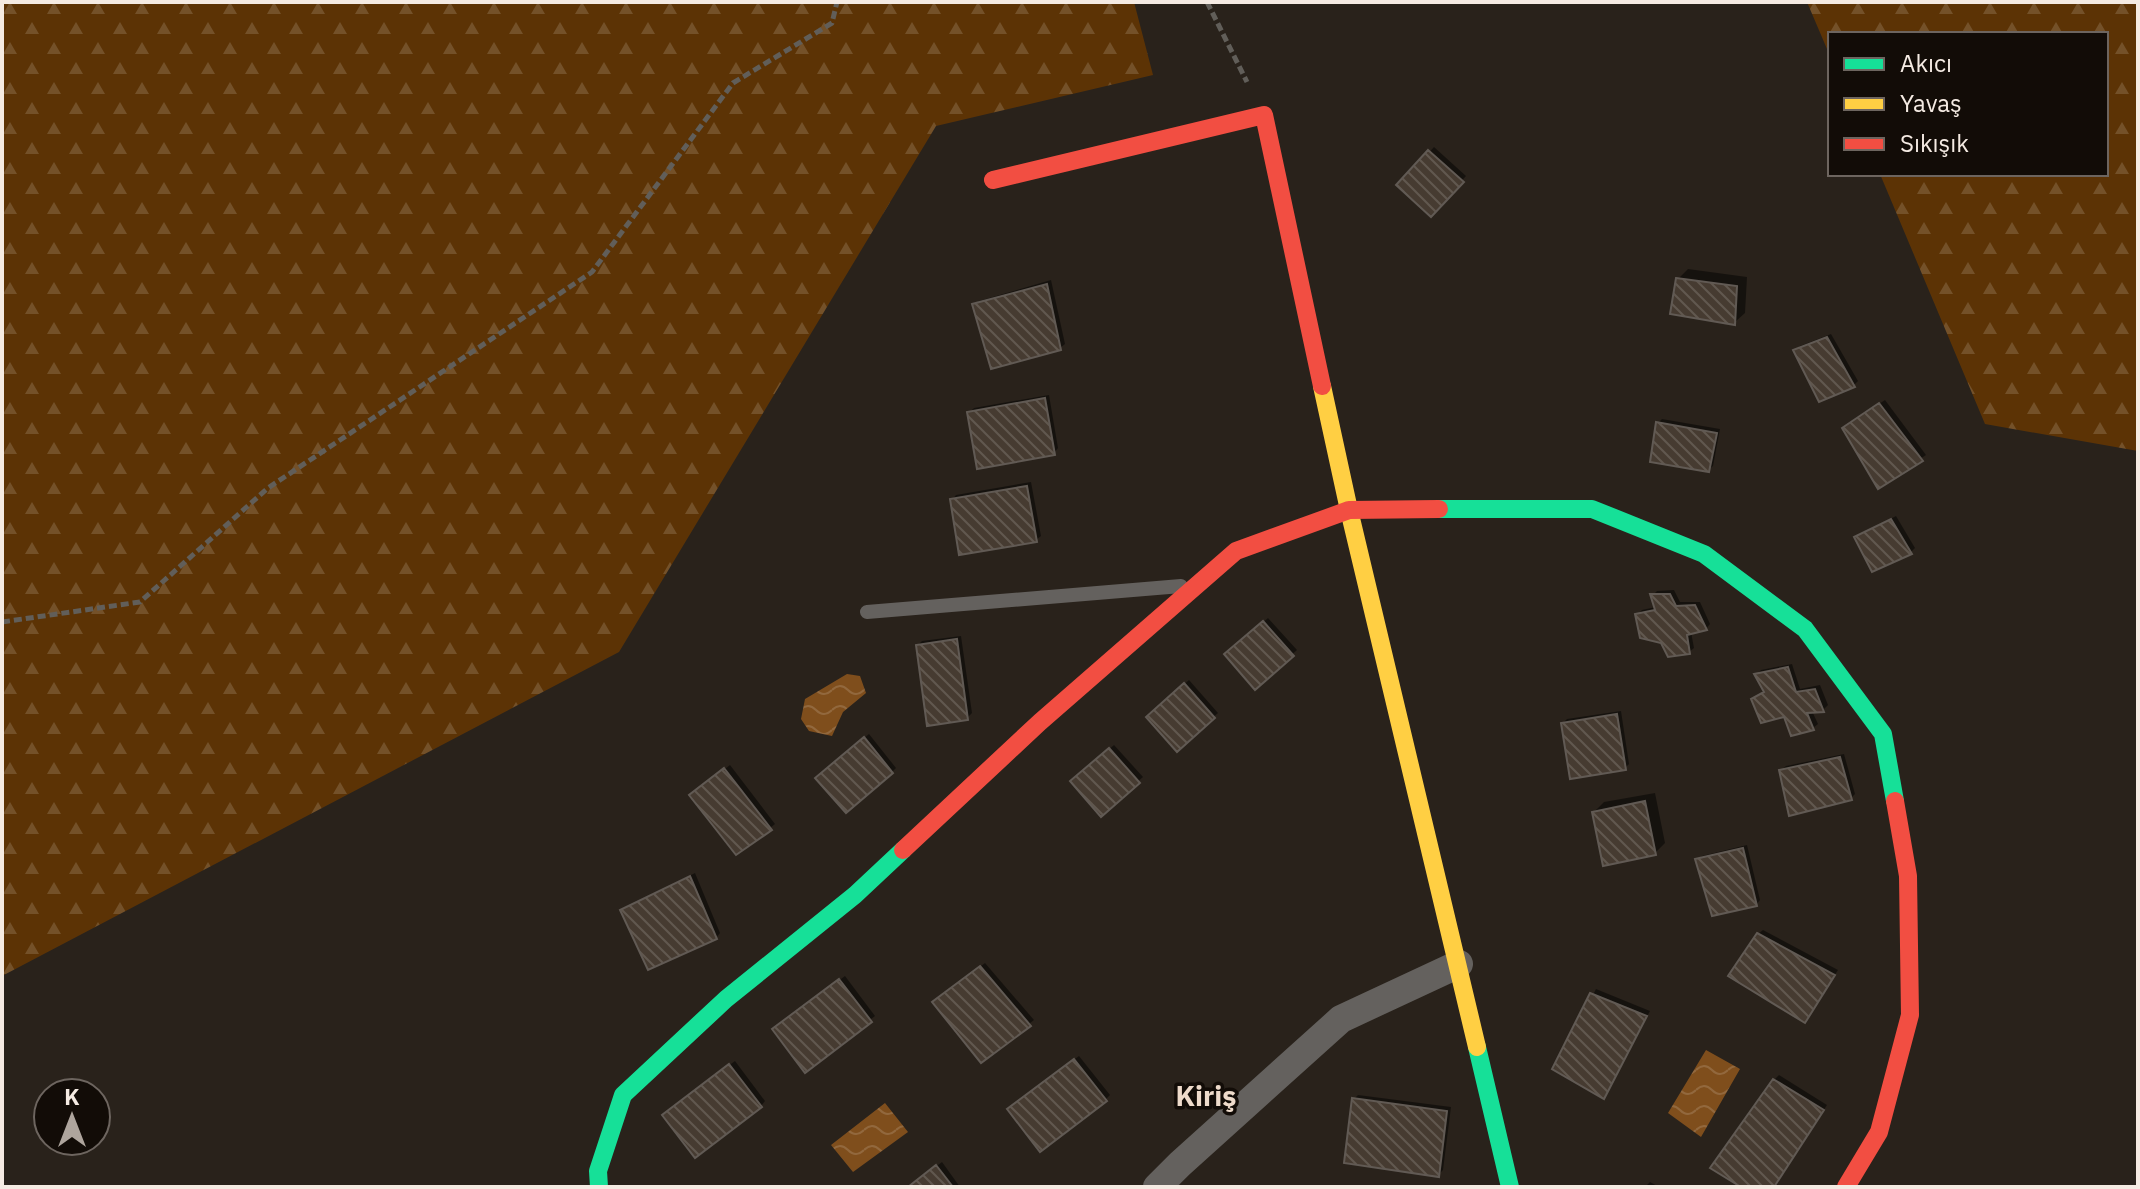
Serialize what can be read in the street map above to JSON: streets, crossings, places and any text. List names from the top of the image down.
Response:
{
  "districts": ["Kiriş"],
  "legend": ["Akıcı", "Yavaş", "Sıkışık"],
  "north": "top"
}
